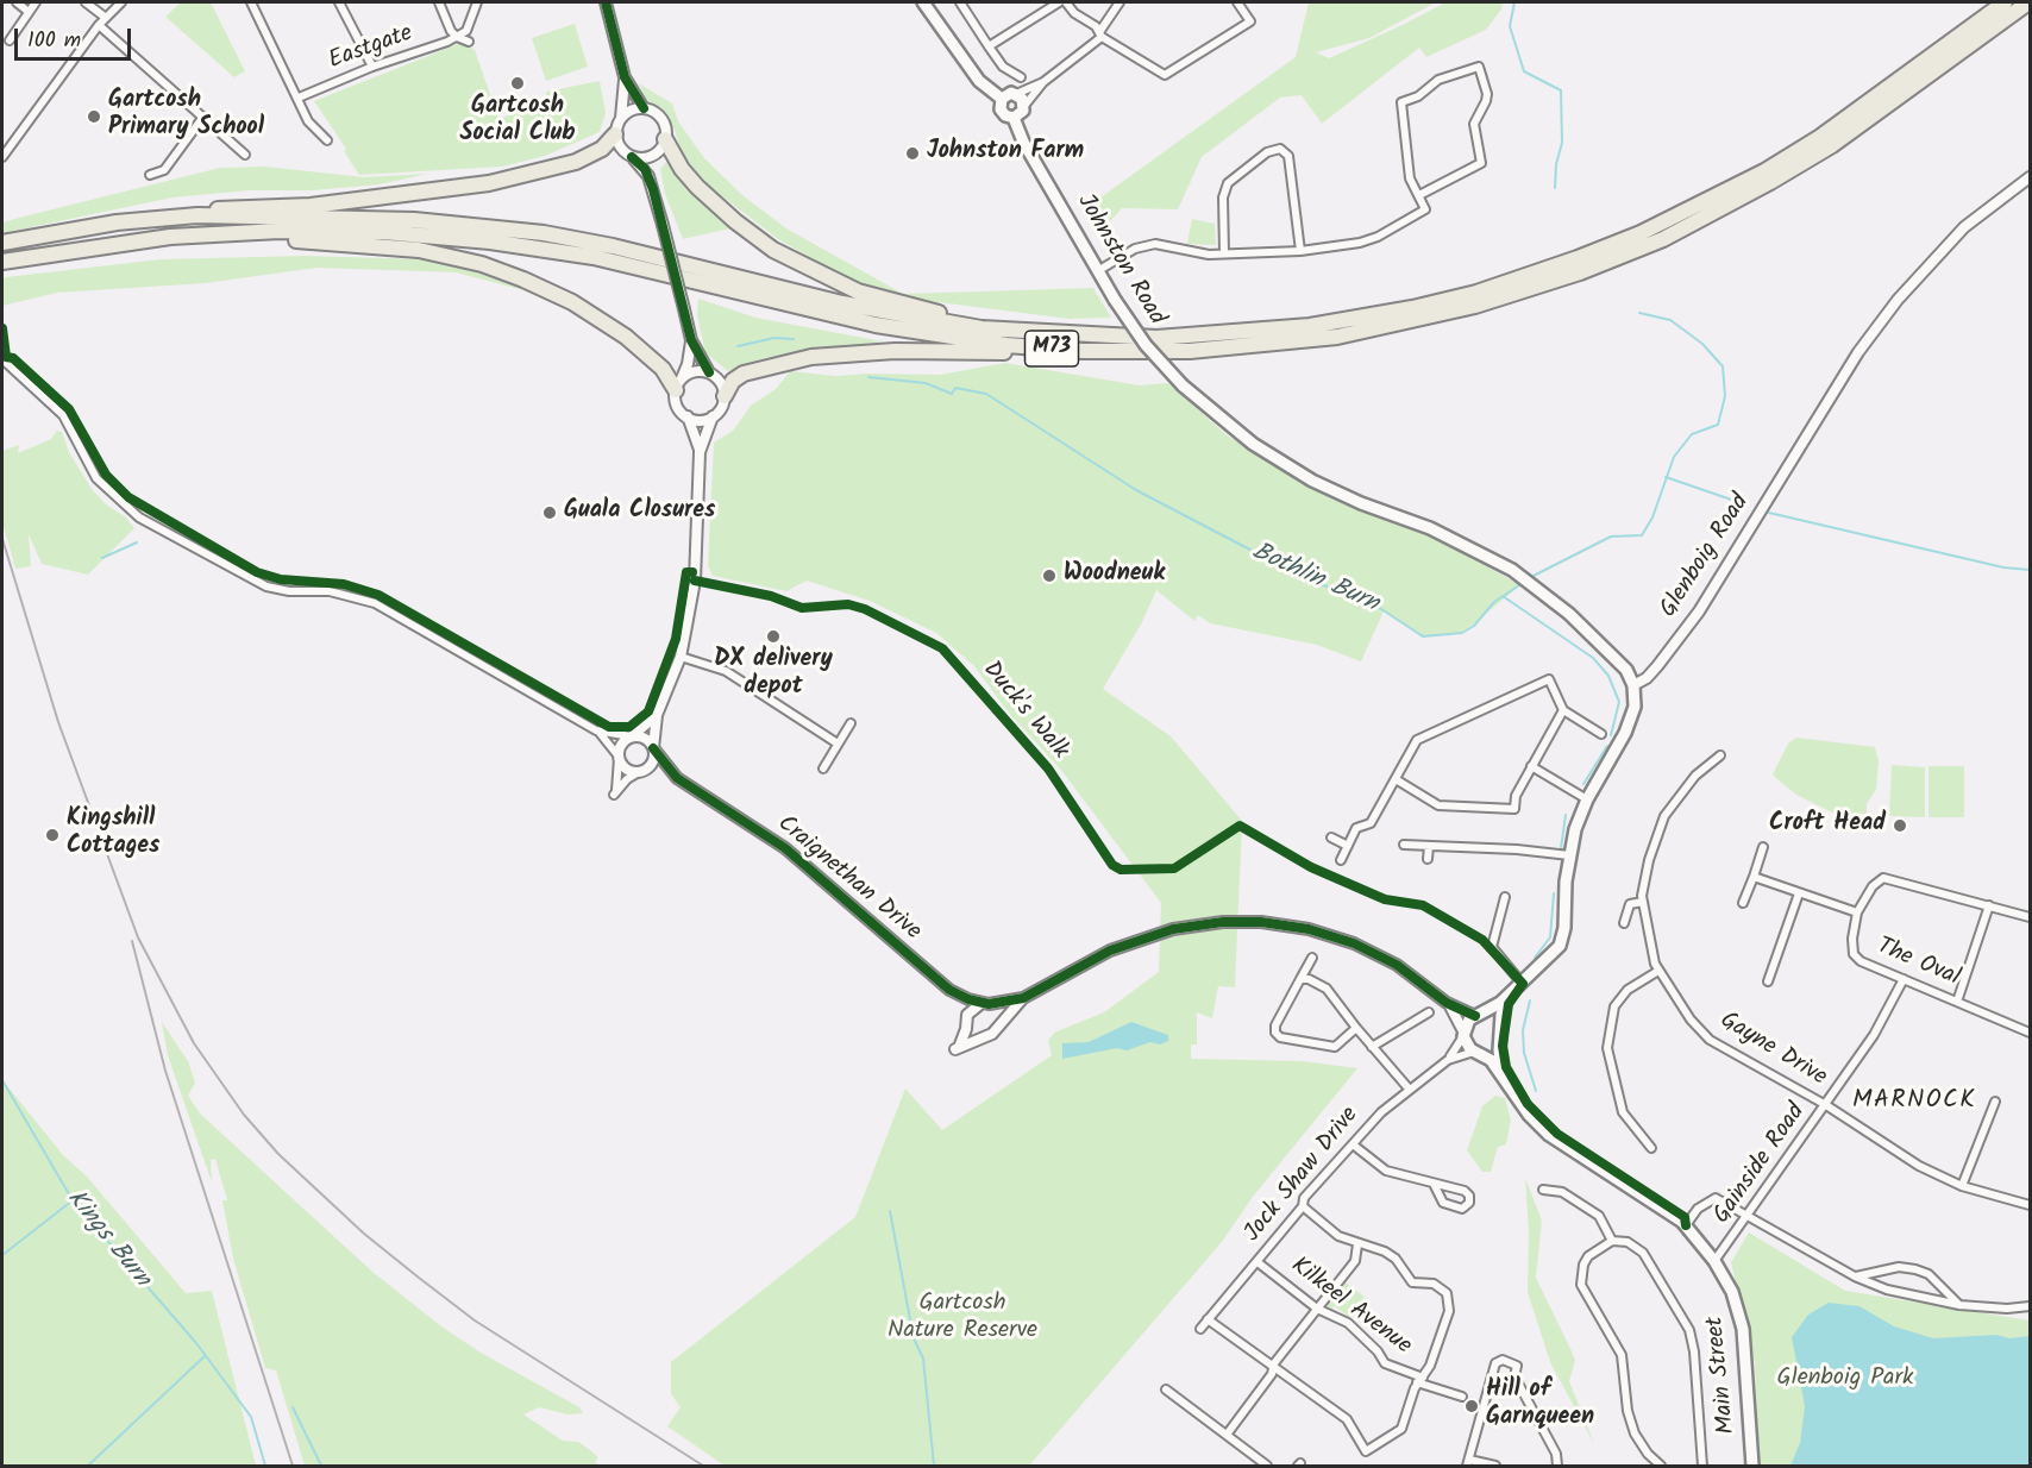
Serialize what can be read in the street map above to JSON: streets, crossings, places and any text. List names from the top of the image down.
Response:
{
  "streets": {
    "highway": ["M73"],
    "main road": ["Johnston Road", "Main Street"],
    "street": [
      "Eastgate",
      "Glenboig Road",
      "Craignethan Drive",
      "The Oval",
      "Gayne Drive",
      "Gainside Road",
      "Jock Shaw Drive",
      "Kilkeel Avenue"
    ],
    "cycle path": ["Duck's Walk"]
  },
  "crossings": [
    ["Johnston Road", "Glenboig Road"],
    ["The Oval", "Gainside Road"],
    ["Gayne Drive", "Gainside Road"],
    ["Gainside Road", "Main Street"],
    ["Jock Shaw Drive", "Kilkeel Avenue"]
  ],
  "districts": ["MARNOCK"],
  "water": ["Bothlin Burn", "Kings Burn"],
  "parks": ["Gartcosh Nature Reserve", "Glenboig Park"],
  "places": [
    "Gartcosh Social Club",
    "Gartcosh Primary School",
    "Johnston Farm",
    "Guala Closures",
    "Woodneuk",
    "DX delivery depot",
    "Croft Head",
    "Kingshill Cottages",
    "Hill of Garnqueen"
  ],
  "scale_bar": "100 m"
}
